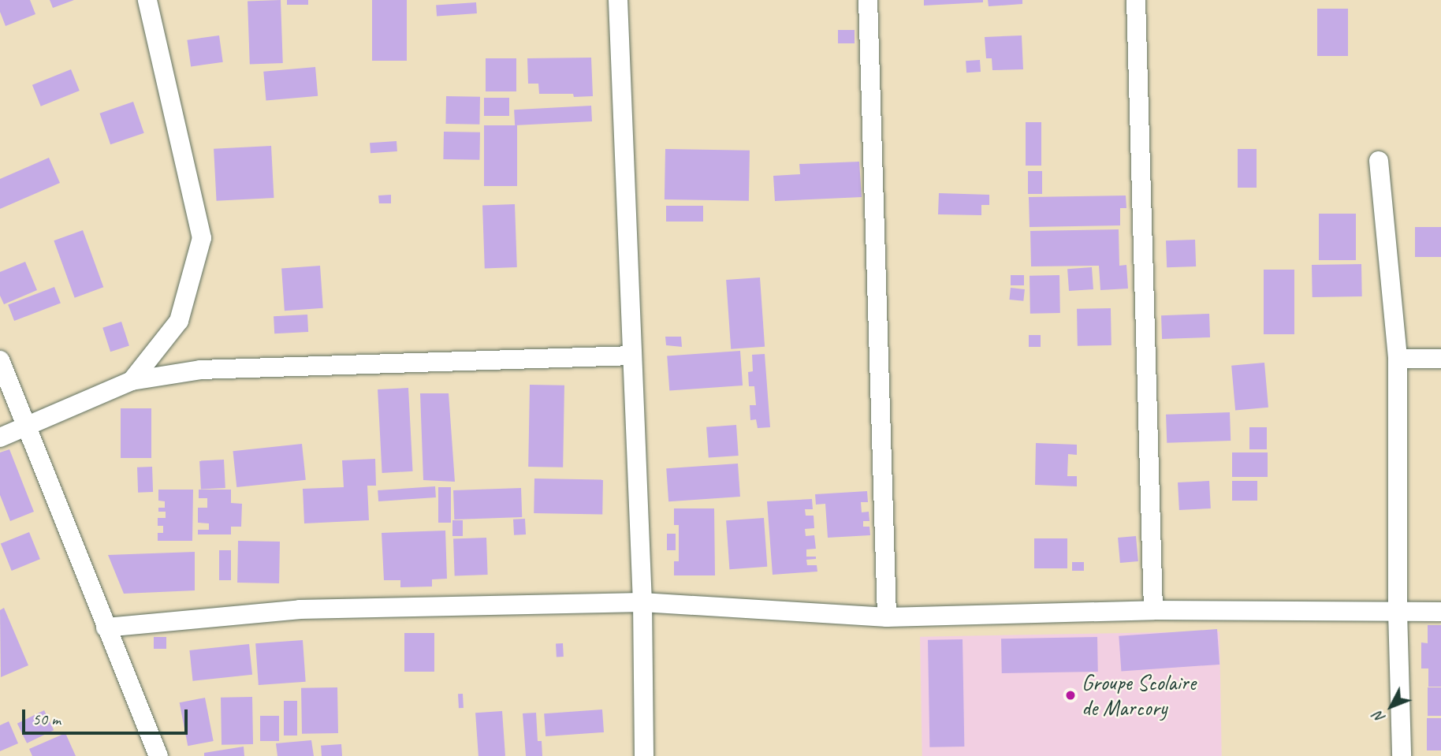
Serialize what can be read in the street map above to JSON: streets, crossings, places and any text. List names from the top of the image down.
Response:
{
  "places": ["Groupe Scolaire de Marcory"],
  "scale_bar": "50 m",
  "north": "bottom left"
}
